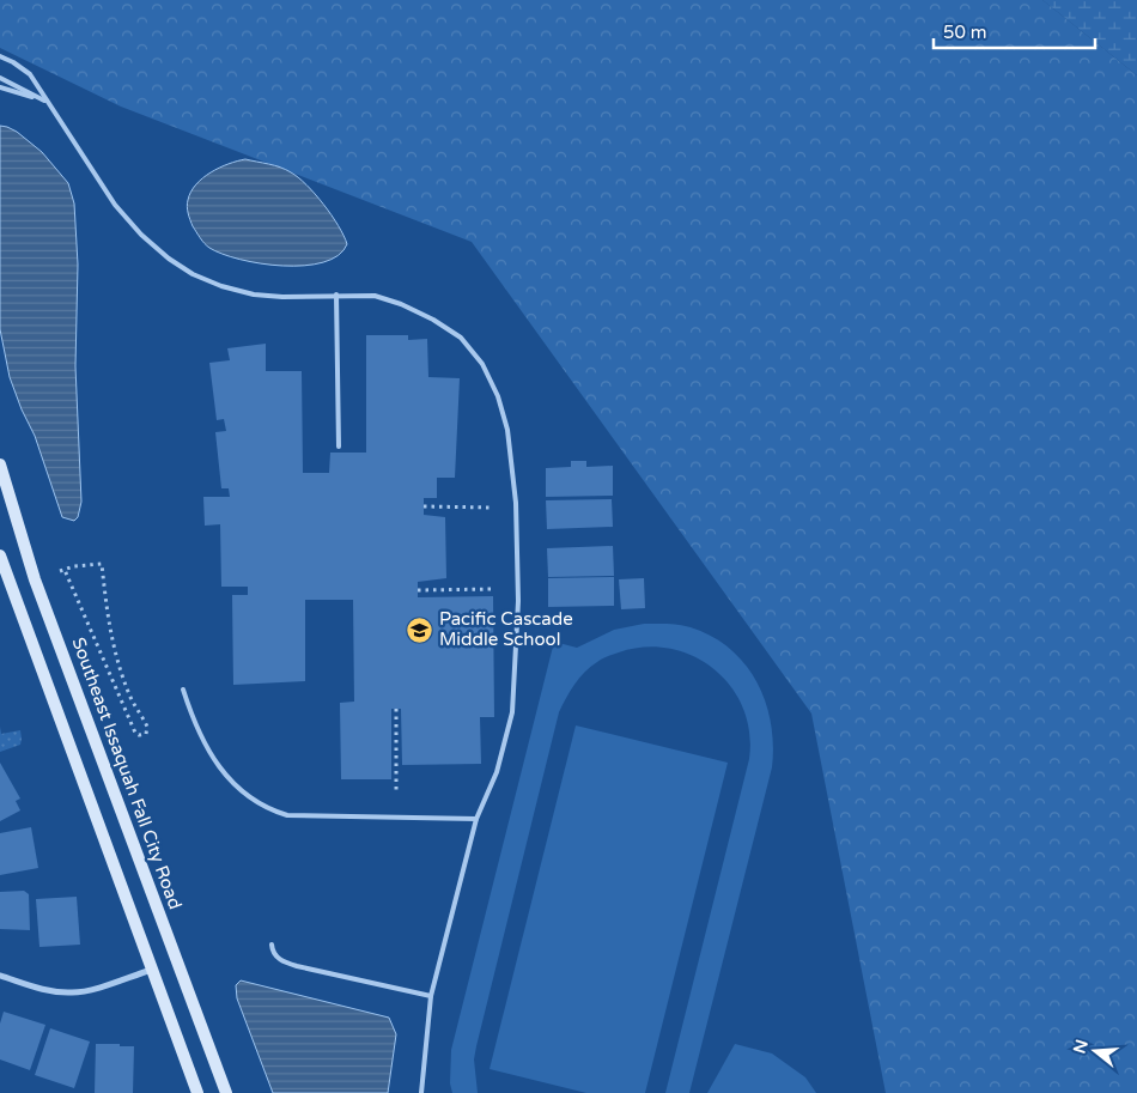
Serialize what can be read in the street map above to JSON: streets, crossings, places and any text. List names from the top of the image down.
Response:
{
  "streets": {
    "street": ["Southeast Issaquah Fall City Road"]
  },
  "places": {
    "school or university": ["Pacific Cascade Middle School"]
  },
  "scale_bar": "50 m",
  "north": "left"
}
